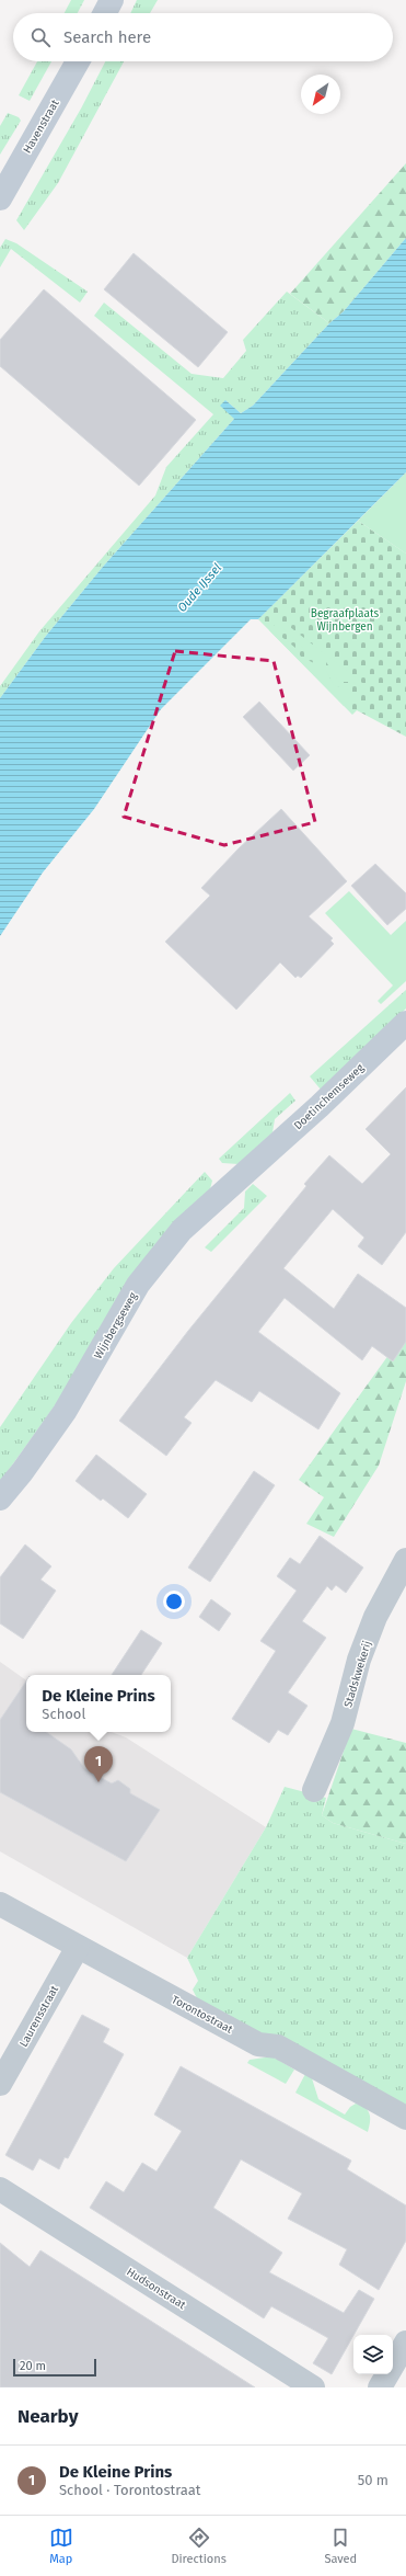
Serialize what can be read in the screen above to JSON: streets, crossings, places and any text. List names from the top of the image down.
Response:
{
  "streets": {
    "street": [
      "Havenstraat",
      "Doetinchemseweg",
      "Wijnbergseweg",
      "Stadskwekerij",
      "Torontostraat",
      "Laurensstraat",
      "Hudsonstraat"
    ]
  },
  "crossings": [
    ["Doetinchemseweg", "Wijnbergseweg"],
    ["Torontostraat", "Laurensstraat"]
  ],
  "water": ["Oude IJssel"],
  "parks": ["Begraafplaats Wijnbergen"],
  "scale_bar": "20 m",
  "north": "bottom left",
  "page": {
    "search": "Search here",
    "popup": ["De Kleine Prins", "School"],
    "pins": "1",
    "scale": "20 m",
    "heading": "Nearby",
    "list": [
      {
        "mark": "1",
        "name": "De Kleine Prins",
        "note": "School · Torontostraat",
        "value": "50 m"
      }
    ],
    "nav": ["Map", "Directions", "Saved"]
  }
}
